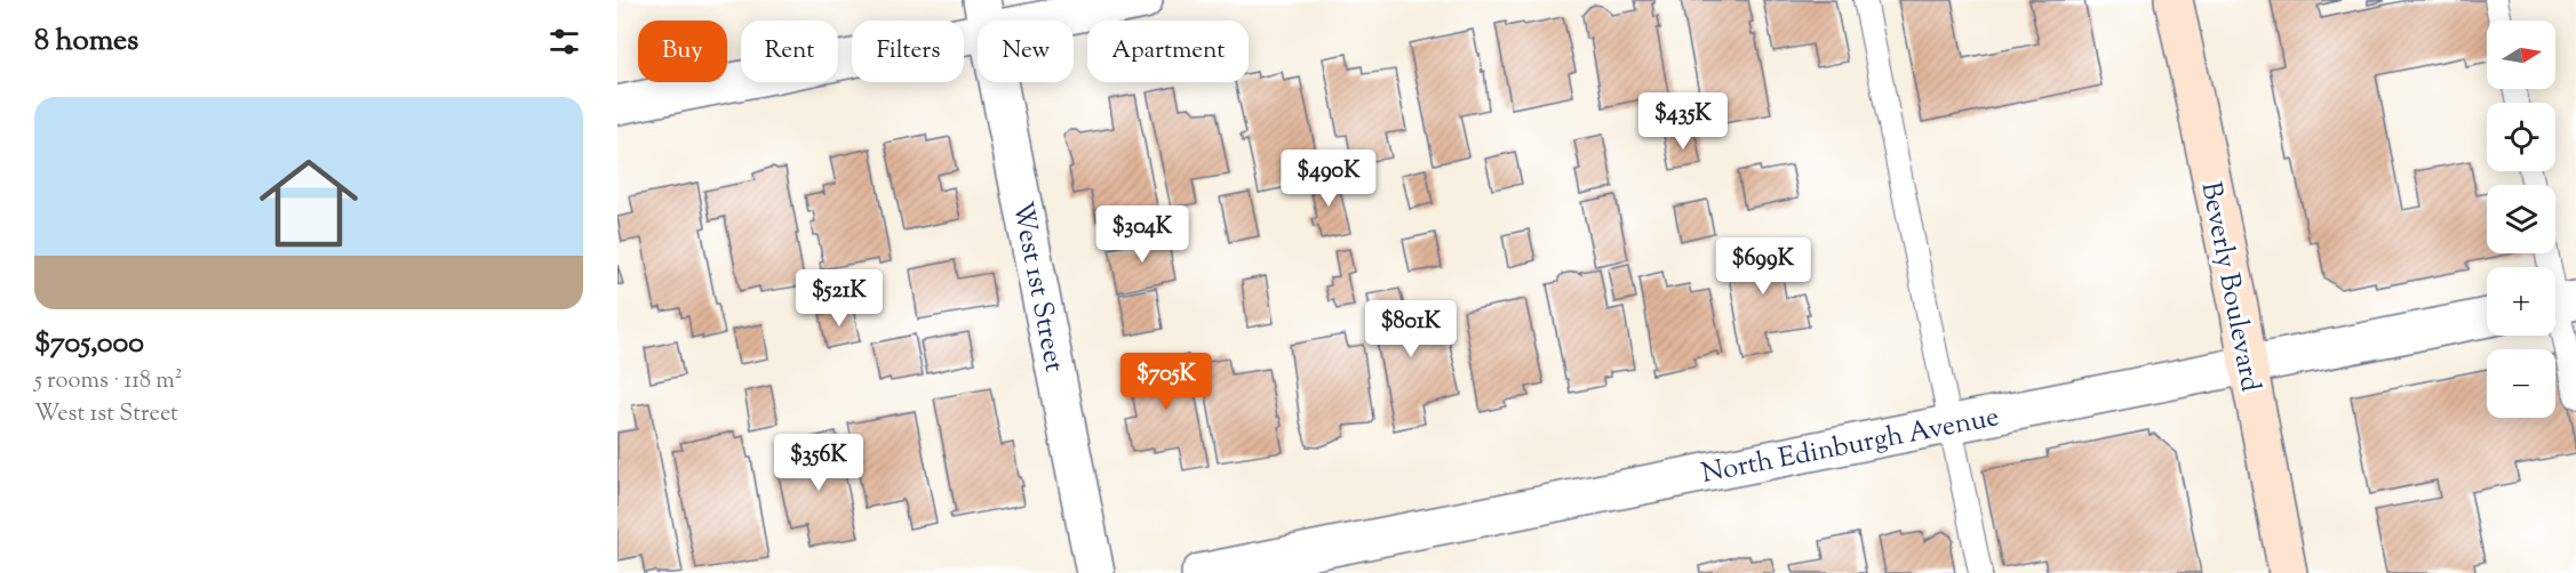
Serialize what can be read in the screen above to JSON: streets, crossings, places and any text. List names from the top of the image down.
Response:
{
  "streets": {
    "main road": ["Beverly Boulevard"],
    "street": ["West 1st Street", "North Edinburgh Avenue"]
  },
  "crossings": [
    ["Beverly Boulevard", "North Edinburgh Avenue"]
  ],
  "north": "right",
  "page": {
    "heading": "8 homes",
    "map_buttons": ["+", "−"],
    "chip": [
      "Buy",
      "Rent",
      "Filters",
      "New",
      "Apartment"
    ],
    "list": [
      {
        "name": "$705,000",
        "note": "5 rooms · 118 m² · West 1st Street"
      }
    ],
    "price": [
      "$435K",
      "$490K",
      "$304K",
      "$699K",
      "$521K",
      "$801K",
      "$705K",
      "$356K"
    ]
  }
}
